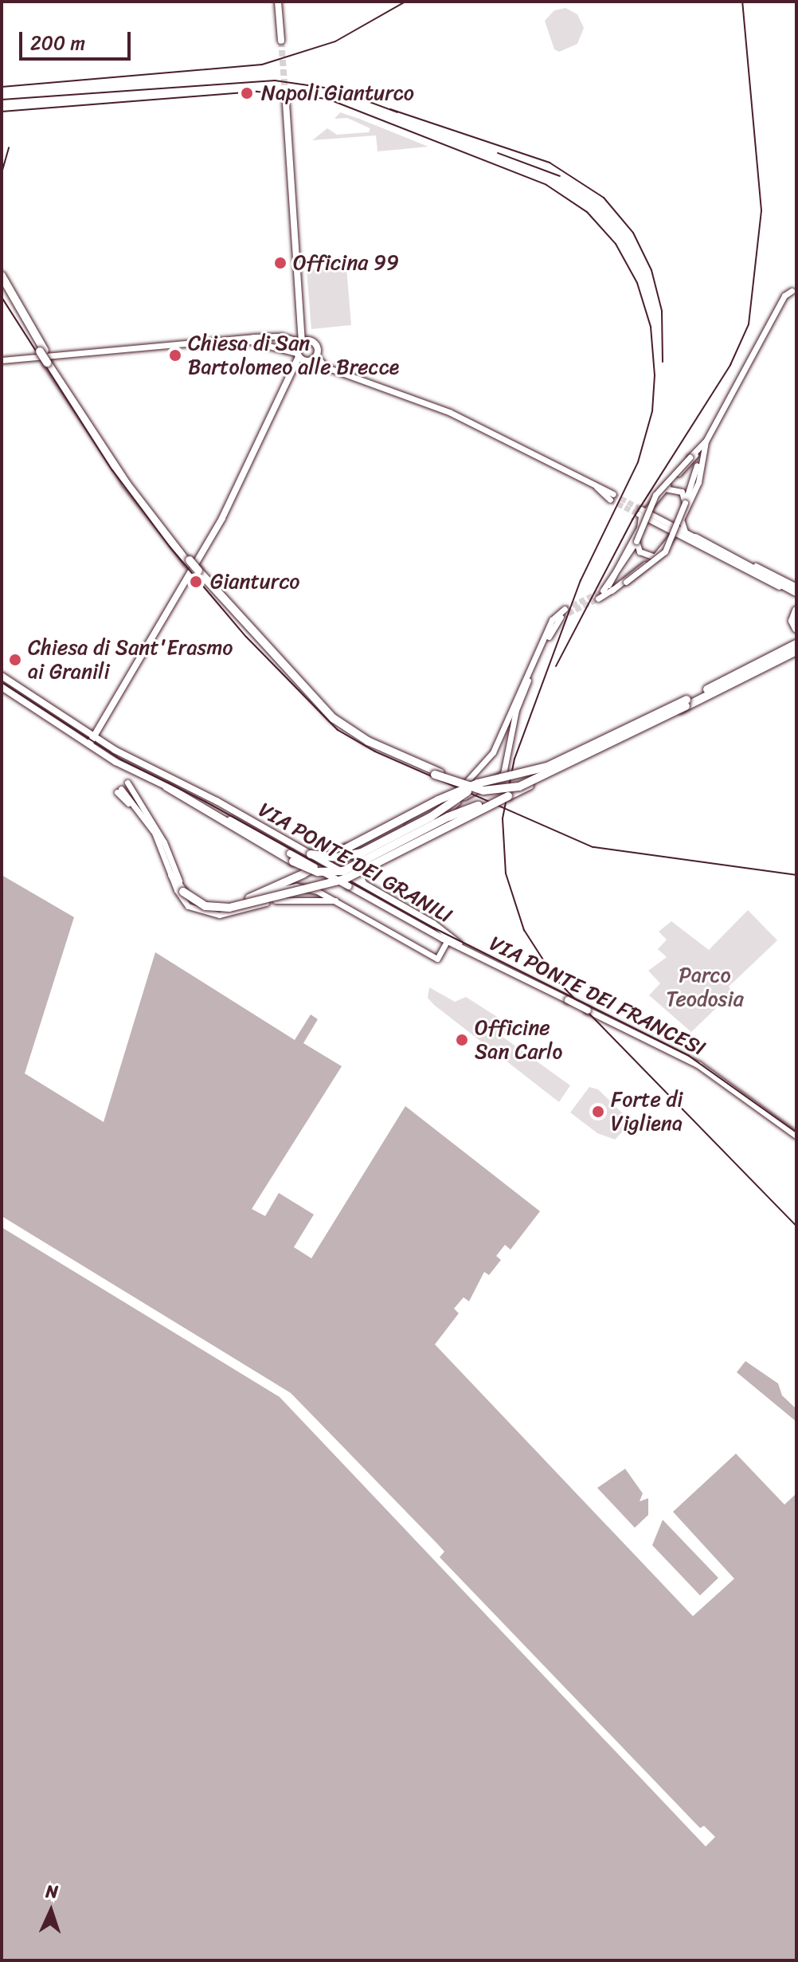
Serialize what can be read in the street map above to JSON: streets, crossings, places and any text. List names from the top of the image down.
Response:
{
  "streets": {
    "main road": ["VIA PONTE DEI GRANILI", "VIA PONTE DEI FRANCESI"]
  },
  "crossings": [
    ["VIA PONTE DEI GRANILI", "VIA PONTE DEI FRANCESI"]
  ],
  "parks": ["Parco Teodosia"],
  "places": [
    "Napoli Gianturco",
    "Officina 99",
    "Chiesa di San Bartolomeo alle Brecce",
    "Gianturco",
    "Chiesa di Sant'Erasmo ai Granili",
    "Officine San Carlo",
    "Forte di Vigliena"
  ],
  "scale_bar": "200 m",
  "north": "top"
}
